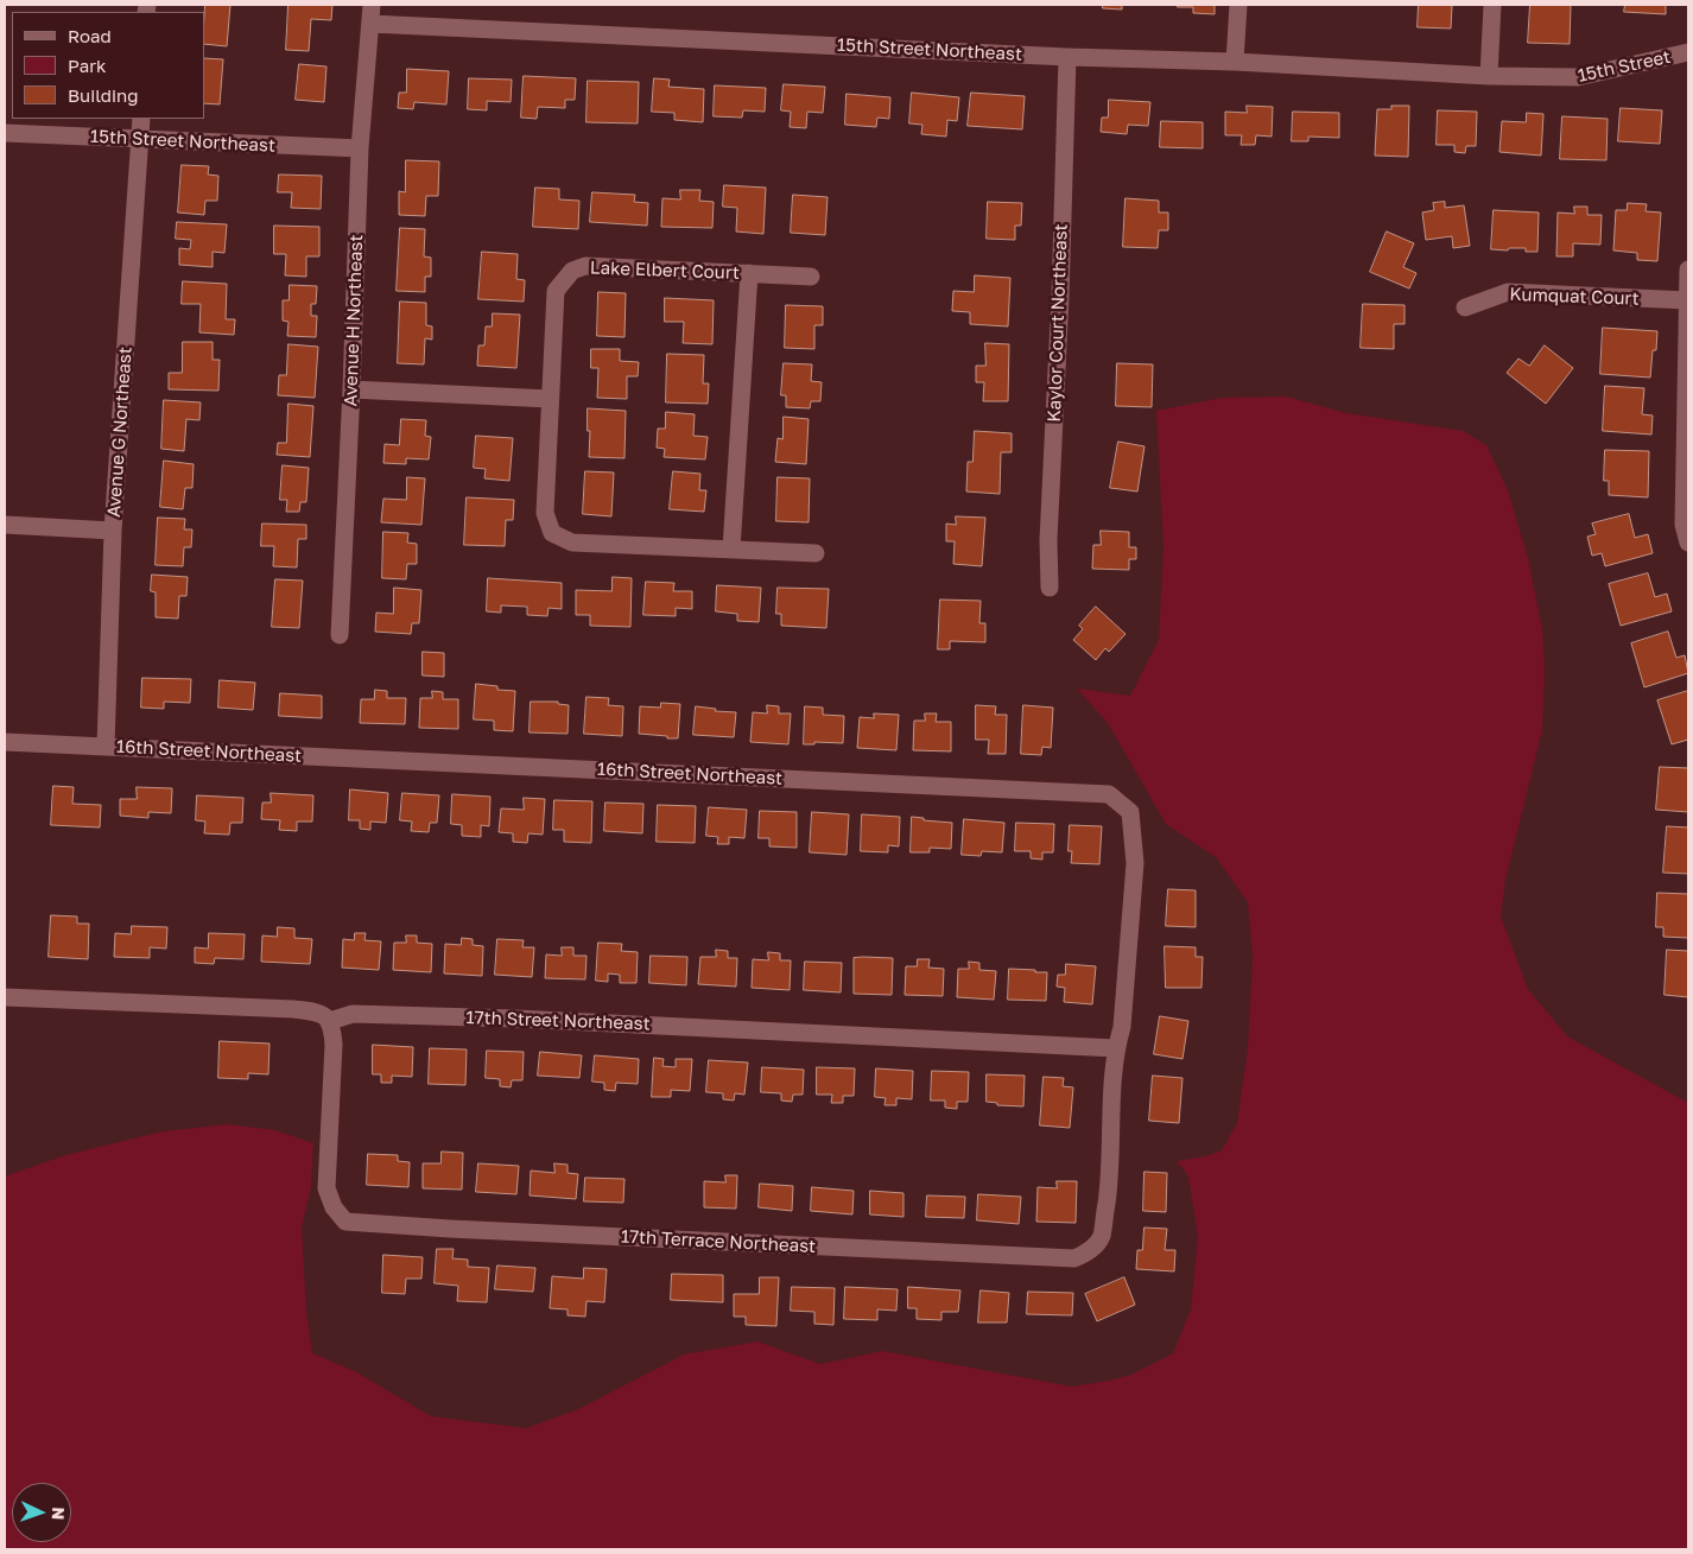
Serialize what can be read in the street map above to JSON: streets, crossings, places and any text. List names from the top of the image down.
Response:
{
  "streets": {
    "street": [
      "15th Street Northeast",
      "15th Street",
      "Lake Elbert Court",
      "Kumquat Court",
      "Avenue H Northeast",
      "Kaylor Court Northeast",
      "Avenue G Northeast",
      "16th Street Northeast",
      "17th Street Northeast",
      "17th Terrace Northeast"
    ]
  },
  "crossings": [
    ["15th Street Northeast", "15th Street"],
    ["15th Street Northeast", "Avenue H Northeast"],
    ["15th Street Northeast", "Kaylor Court Northeast"],
    ["15th Street Northeast", "Avenue G Northeast"],
    ["Avenue G Northeast", "16th Street Northeast"],
    ["16th Street Northeast", "17th Street Northeast"],
    ["16th Street Northeast", "17th Terrace Northeast"],
    ["17th Street Northeast", "17th Terrace Northeast"]
  ],
  "legend": ["Road", "Park", "Building"],
  "north": "right"
}
